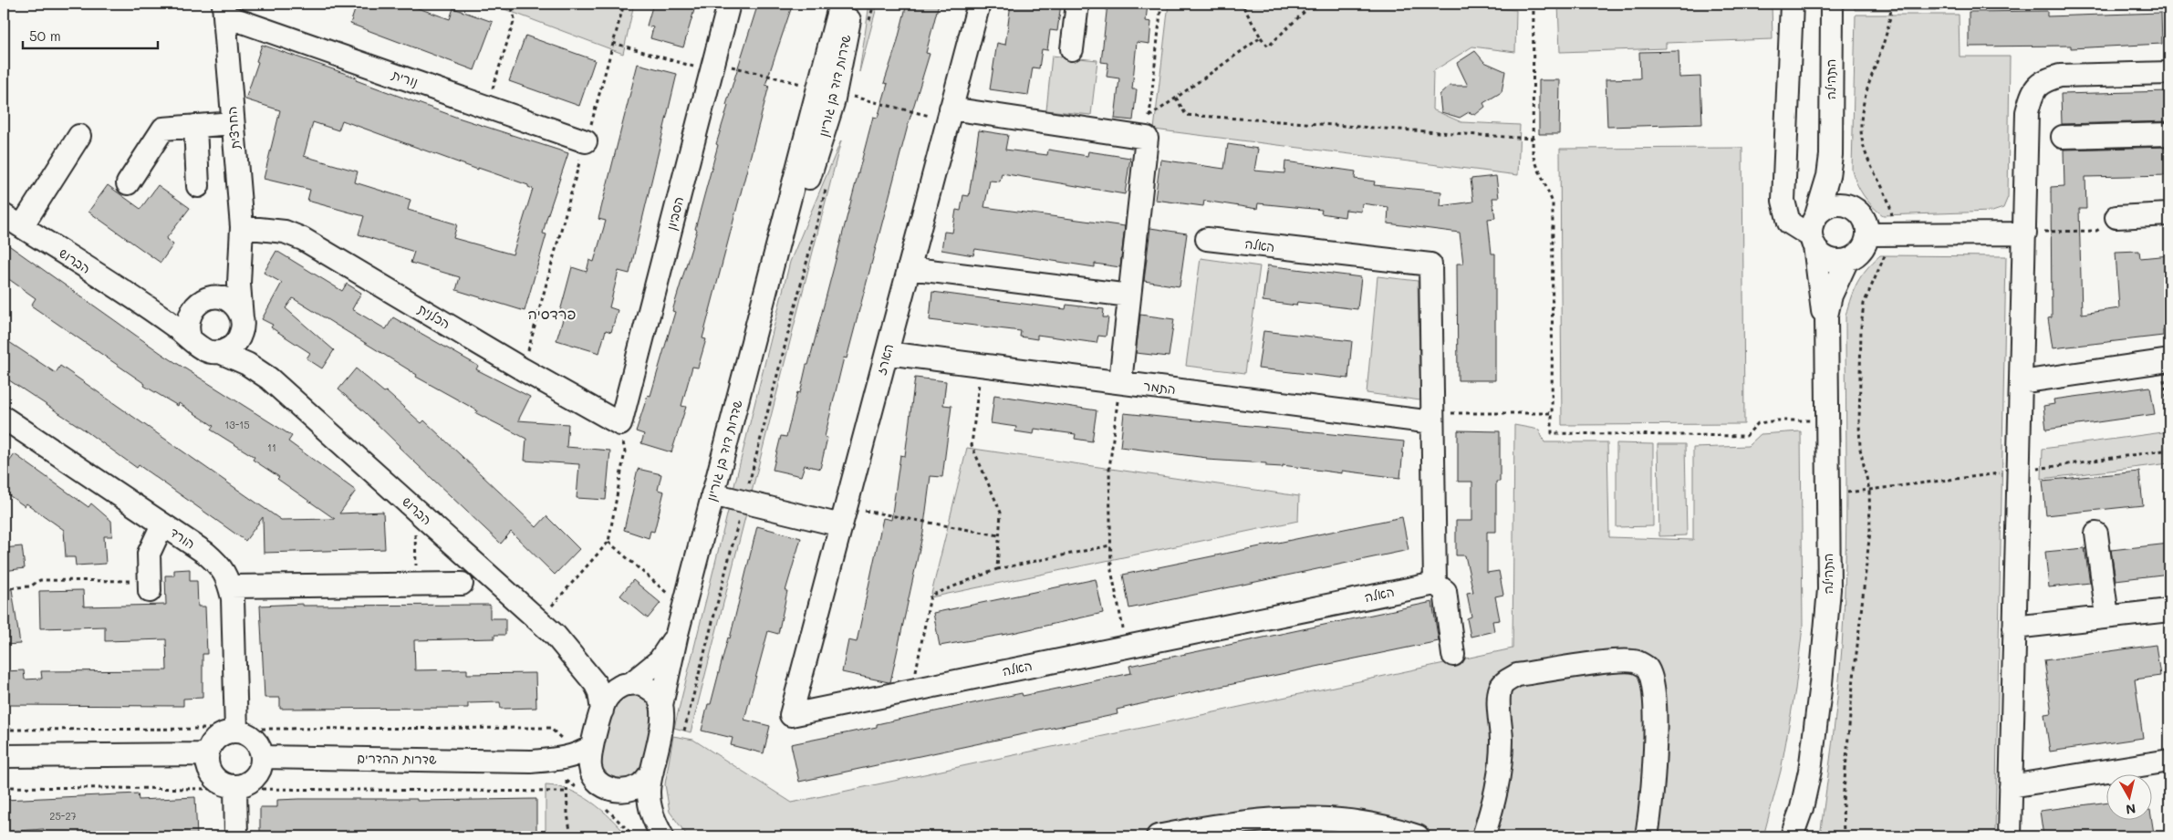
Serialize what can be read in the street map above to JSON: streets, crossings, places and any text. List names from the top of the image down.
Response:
{
  "streets": {
    "street": [
      "נורית",
      "התהילה",
      "שדרות דוד בן גוריון",
      "החרצית",
      "הסביון",
      "האלה",
      "הברוש",
      "הכלנית",
      "הארז",
      "התמר",
      "הורד",
      "שדרות ההדרים"
    ]
  },
  "crossings": [
    ["נורית", "החרצית"],
    ["שדרות דוד בן גוריון", "הברוש"],
    ["שדרות דוד בן גוריון", "שדרות ההדרים"],
    ["החרצית", "הברוש"],
    ["החרצית", "הכלנית"],
    ["הסביון", "הכלנית"],
    ["האלה", "הארז"],
    ["האלה", "התמר"],
    ["הברוש", "שדרות ההדרים"],
    ["הארז", "התמר"],
    ["הורד", "שדרות ההדרים"]
  ],
  "districts": ["פרדסיה"],
  "house_numbers": ["13-15", "11", "25-27"],
  "scale_bar": "50 m",
  "north": "bottom"
}
